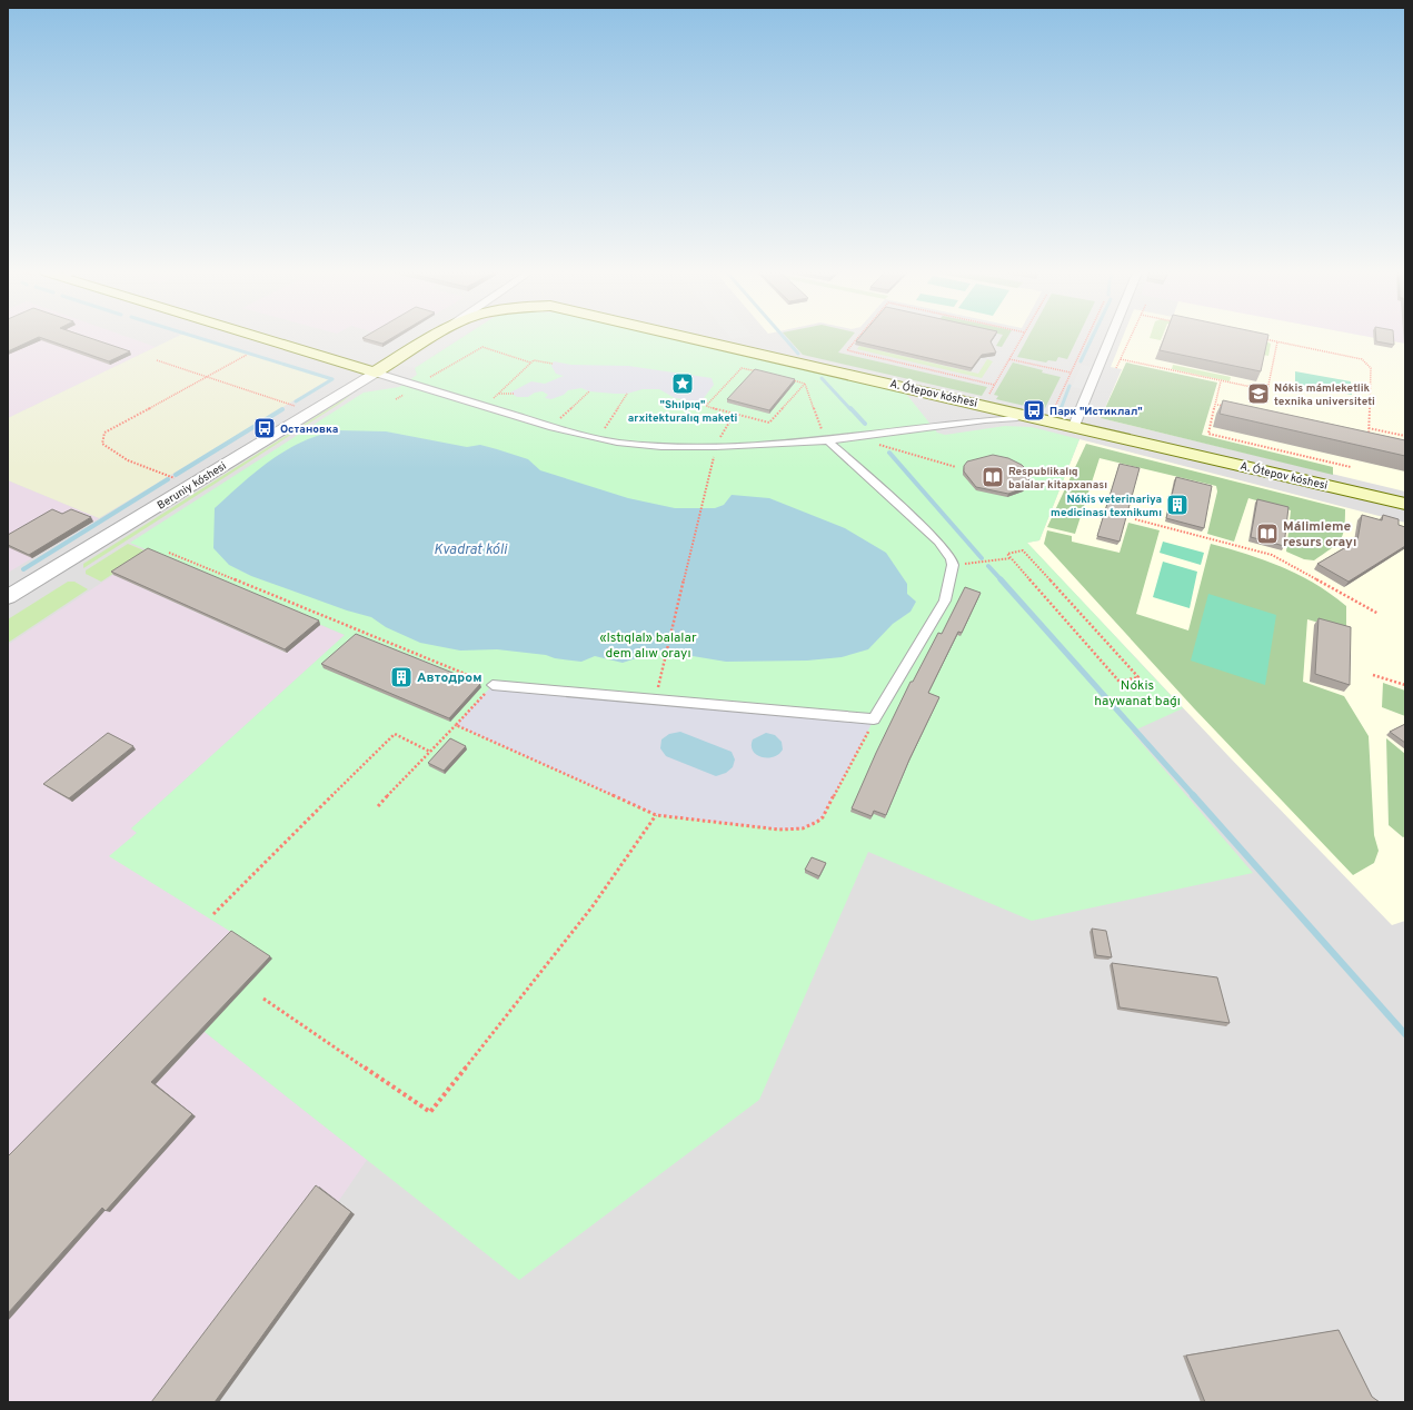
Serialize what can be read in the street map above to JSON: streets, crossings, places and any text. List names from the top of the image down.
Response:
{
  "streets": {
    "main road": ["A. Ótepov kóshesi"],
    "street": ["Beruniy kóshesi"]
  },
  "crossings": [
    ["A. Ótepov kóshesi", "Beruniy kóshesi"]
  ],
  "water": ["Kvadrat kóli"],
  "parks": ["«Istıqlal» balalar dem alıw orayı", "Nókis haywanat baǵı"],
  "places": {
    "place": ["\"Shılpıq\" arxitekturalıq maketi"],
    "school or university": ["Nókis mámleketlik texnika universiteti"],
    "bus stop": ["Парк \"Истиклал\"", "Остановка"],
    "library": ["Respublikalıq balalar kitapxanası", "Málimleme resurs orayı"],
    "building": ["Nókis veterinariya medicinası texnikumı", "Автодром"]
  }
}
